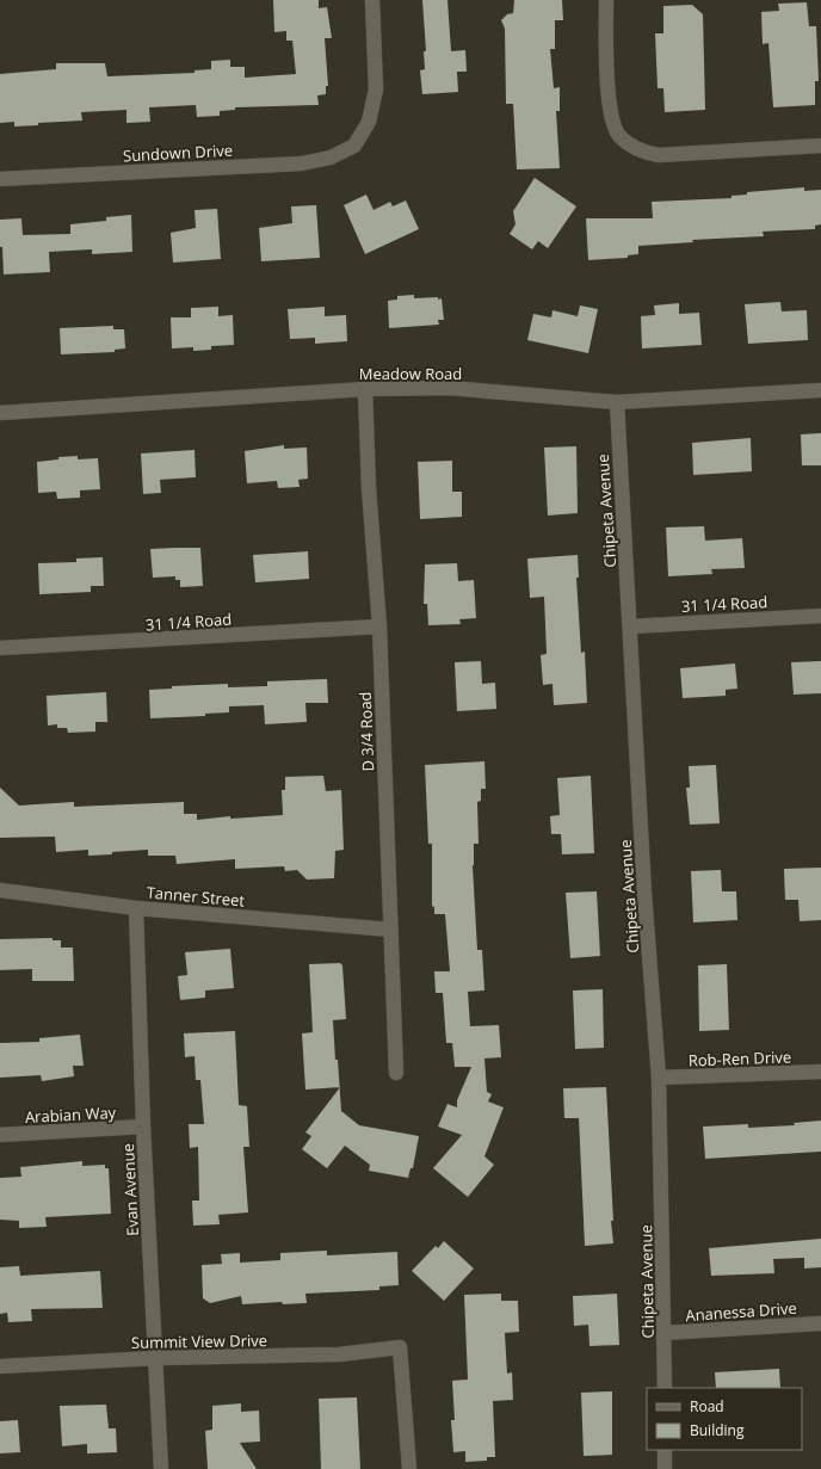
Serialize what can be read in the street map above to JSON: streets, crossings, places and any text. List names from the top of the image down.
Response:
{
  "streets": {
    "street": [
      "Sundown Drive",
      "Meadow Road",
      "Chipeta Avenue",
      "31 1/4 Road",
      "D 3/4 Road",
      "Tanner Street",
      "Rob-Ren Drive",
      "Arabian Way",
      "Evan Avenue",
      "Ananessa Drive",
      "Summit View Drive"
    ]
  },
  "crossings": [
    ["Meadow Road", "Chipeta Avenue"],
    ["Meadow Road", "D 3/4 Road"],
    ["Chipeta Avenue", "31 1/4 Road"],
    ["Chipeta Avenue", "Rob-Ren Drive"],
    ["Chipeta Avenue", "Ananessa Drive"],
    ["31 1/4 Road", "D 3/4 Road"],
    ["D 3/4 Road", "Tanner Street"],
    ["Tanner Street", "Evan Avenue"],
    ["Arabian Way", "Evan Avenue"],
    ["Evan Avenue", "Summit View Drive"]
  ],
  "legend": ["Road", "Building"]
}
